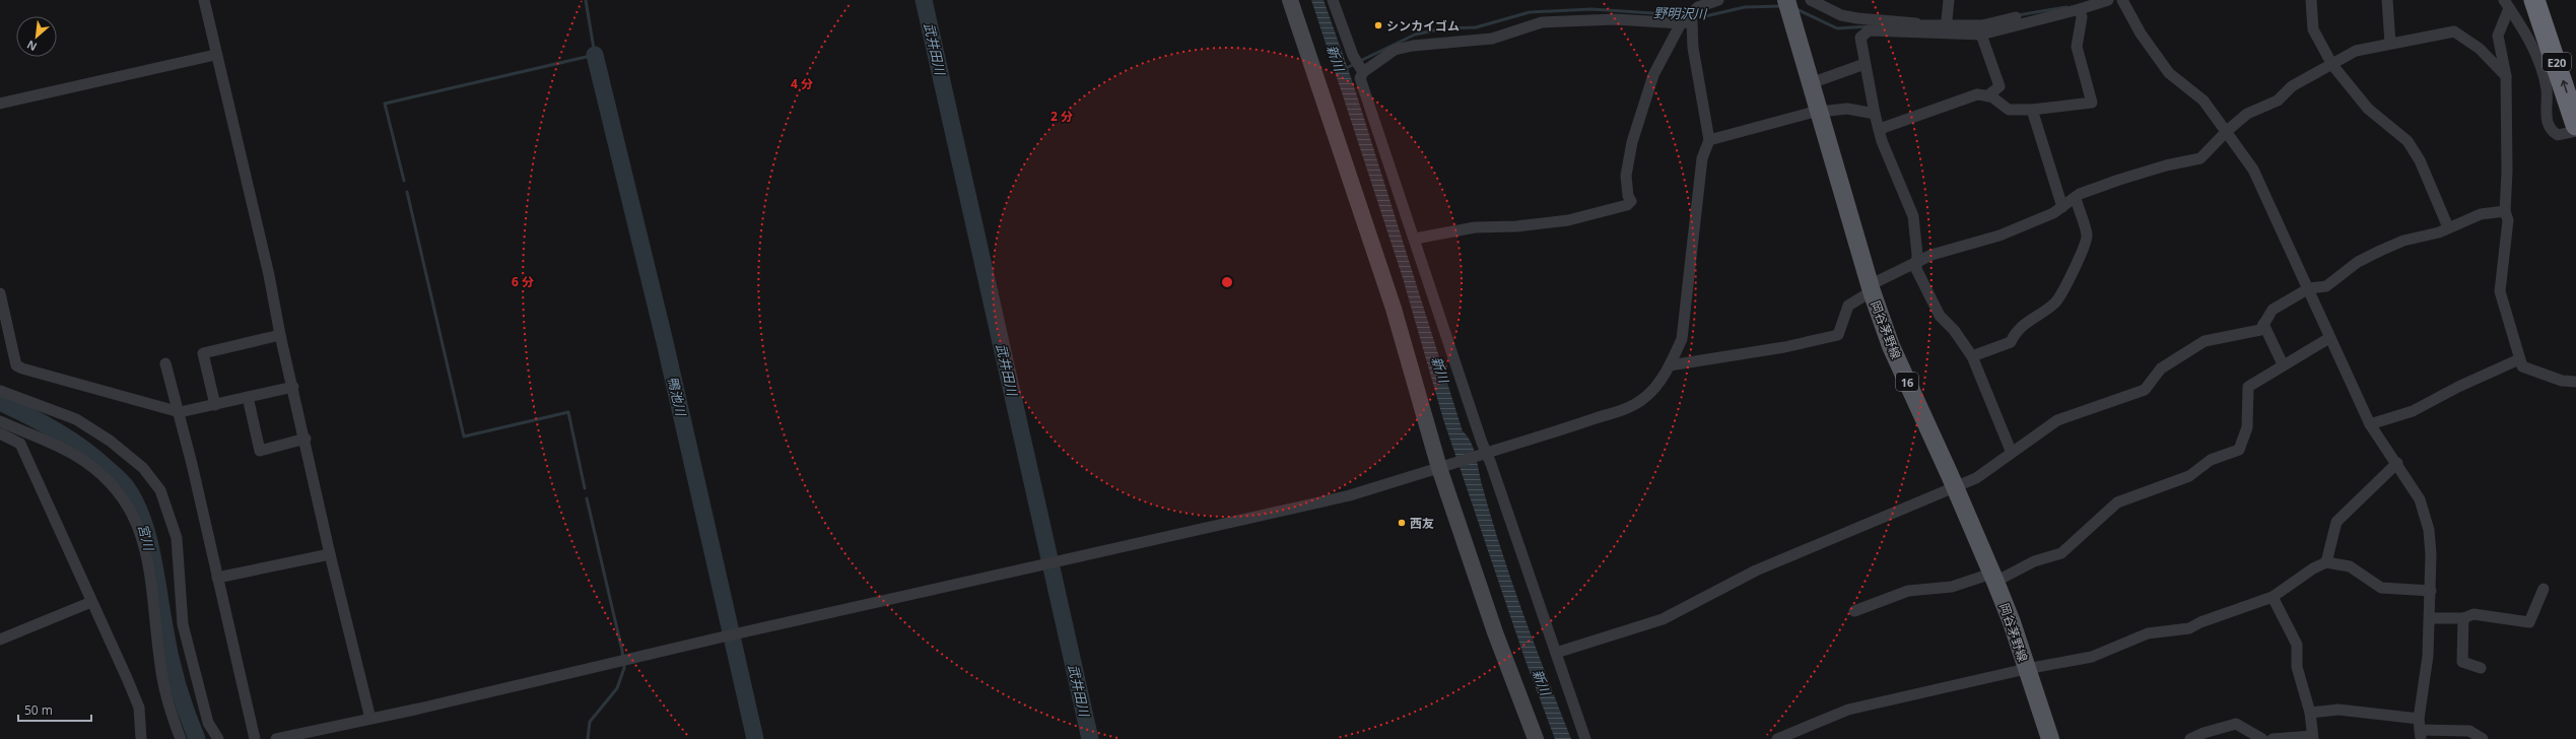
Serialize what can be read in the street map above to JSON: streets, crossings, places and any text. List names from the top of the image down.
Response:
{
  "streets": {
    "highway": ["E20"],
    "main road": ["岡谷茅野線", "16"]
  },
  "water": [
    "野明沢川",
    "武井田川",
    "新川",
    "鴨池川",
    "宮川"
  ],
  "places": ["シンカイゴム", "西友"],
  "scale_bar": "50 m",
  "north": "bottom left",
  "rings": ["4 分", "2 分", "6 分"]
}
